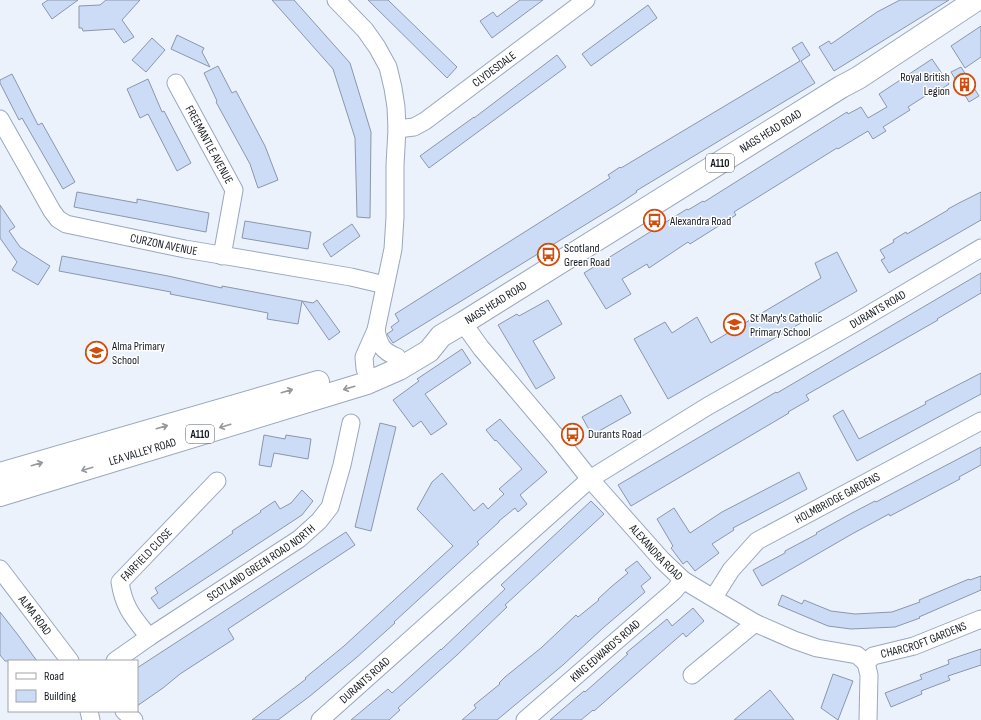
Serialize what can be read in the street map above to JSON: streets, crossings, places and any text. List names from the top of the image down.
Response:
{
  "streets": {
    "main road": ["NAGS HEAD ROAD", "A110", "LEA VALLEY ROAD"],
    "street": [
      "CLYDESDALE",
      "FREEMANTLE AVENUE",
      "CURZON AVENUE",
      "DURANTS ROAD",
      "HOLMBRIDGE GARDENS",
      "ALEXANDRA ROAD",
      "FAIRFIELD CLOSE",
      "SCOTLAND GREEN ROAD NORTH",
      "ALMA ROAD",
      "CHARCROFT GARDENS",
      "KING EDWARD'S ROAD"
    ]
  },
  "crossings": [
    ["NAGS HEAD ROAD", "LEA VALLEY ROAD"],
    ["NAGS HEAD ROAD", "ALEXANDRA ROAD"],
    ["FREEMANTLE AVENUE", "CURZON AVENUE"],
    ["DURANTS ROAD", "ALEXANDRA ROAD"],
    ["HOLMBRIDGE GARDENS", "ALEXANDRA ROAD"],
    ["ALEXANDRA ROAD", "CHARCROFT GARDENS"],
    ["ALEXANDRA ROAD", "KING EDWARD'S ROAD"],
    ["FAIRFIELD CLOSE", "SCOTLAND GREEN ROAD NORTH"]
  ],
  "places": {
    "building": ["Royal British Legion"],
    "bus stop": ["Alexandra Road", "Scotland Green Road", "Durants Road"],
    "school or university": ["St Mary's Catholic Primary School", "Alma Primary School"]
  },
  "legend": ["Road", "Building"]
}
